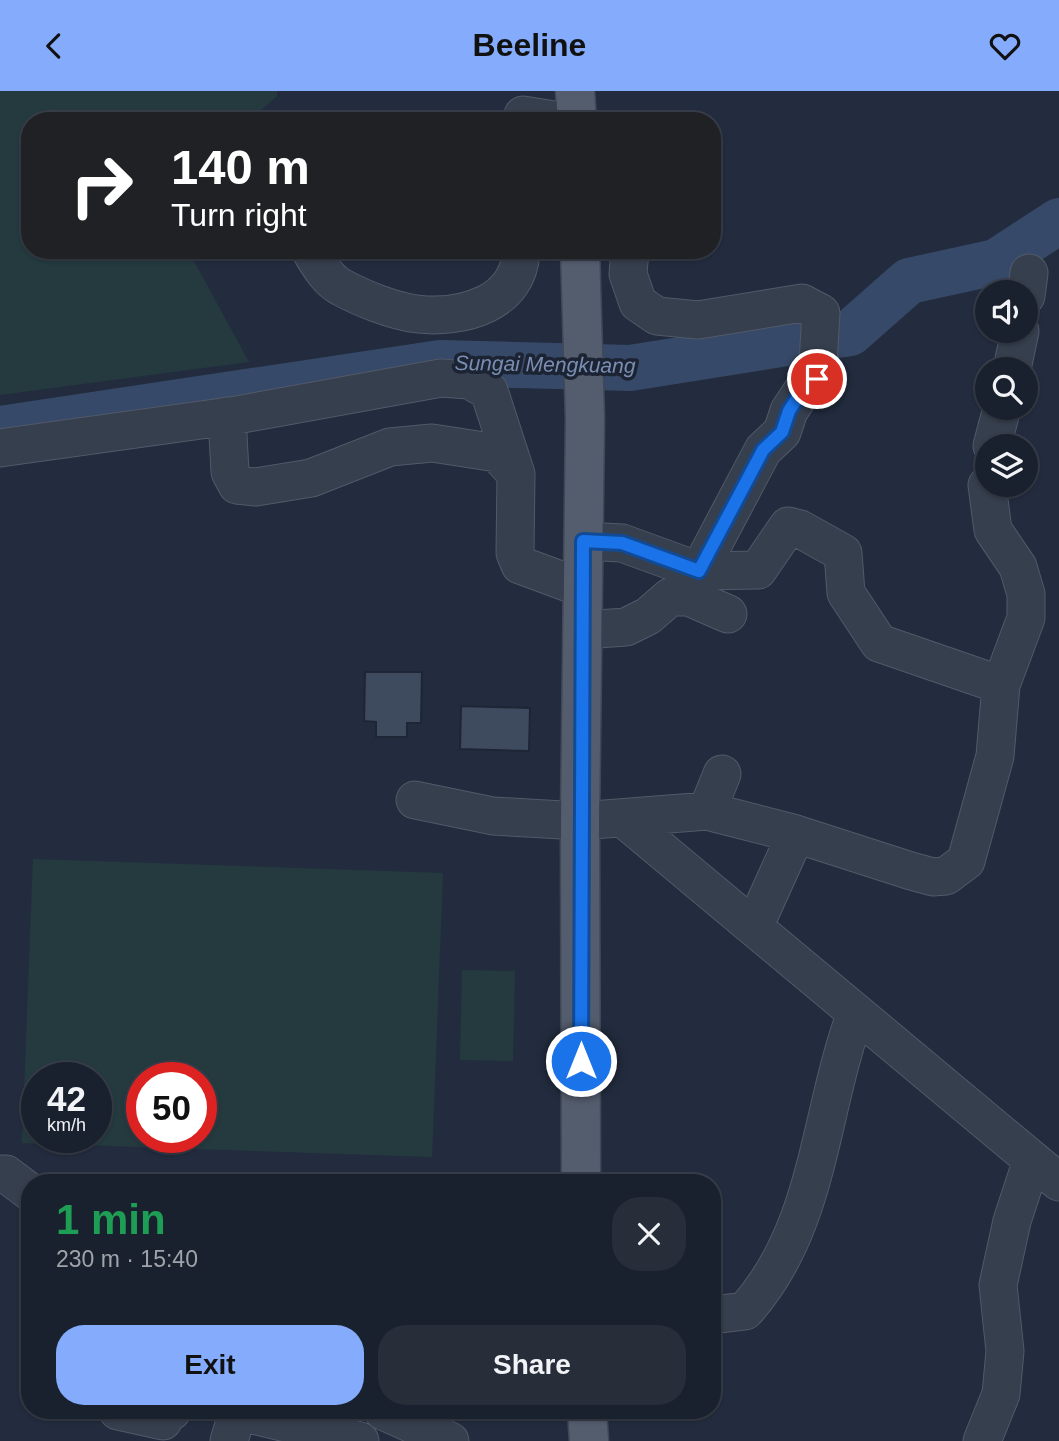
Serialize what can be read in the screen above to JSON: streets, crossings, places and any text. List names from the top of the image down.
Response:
{
  "water": ["Sungai Mengkuang"],
  "page": {
    "header": "Beeline",
    "turn": ["140 m", "Turn right"],
    "speed": "42 km/h",
    "limit": "50",
    "heading": ["1 min", "230 m · 15:40"],
    "buttons": ["Exit", "Share"]
  }
}
